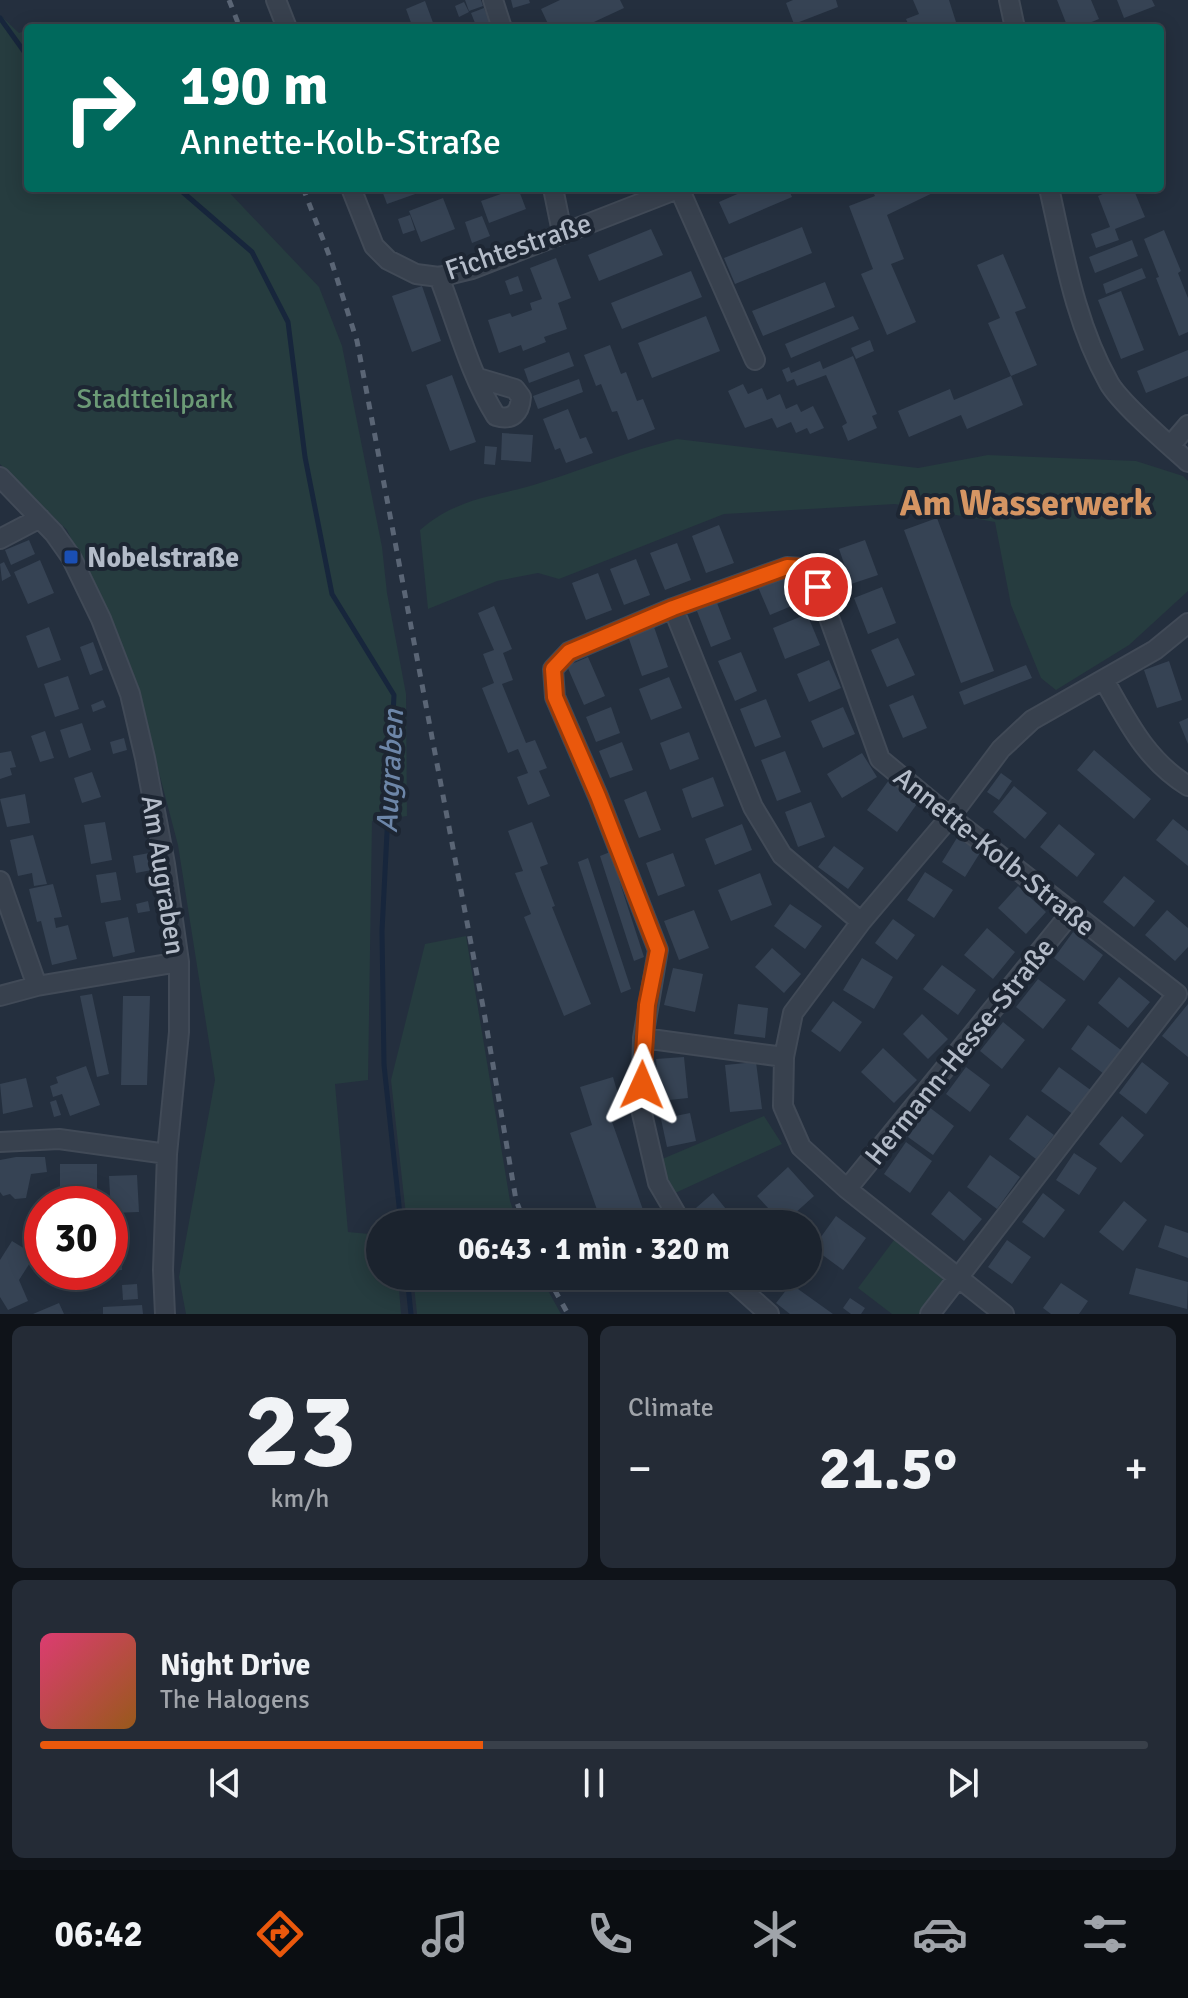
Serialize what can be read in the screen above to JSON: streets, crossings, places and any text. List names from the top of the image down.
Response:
{
  "streets": {
    "street": [
      "Fichtestraße",
      "Annette-Kolb-Straße",
      "Am Augraben",
      "Hermann-Hesse-Straße"
    ]
  },
  "crossings": [
    ["Annette-Kolb-Straße", "Hermann-Hesse-Straße"]
  ],
  "districts": ["Am Wasserwerk"],
  "water": ["Augraben"],
  "parks": ["Stadtteilpark"],
  "places": {
    "transit": ["Nobelstraße"]
  },
  "page": {
    "turn": ["190 m", "Annette-Kolb-Straße"],
    "limit": "30",
    "trip": "06:43 · 1 min · 320 m",
    "tile": [
      ["23", "km/h"],
      "Climate"
    ],
    "heat": ["−", "21.5°", "+"],
    "song": ["Night Drive", "The Halogens"],
    "tabs": "06:42"
  }
}
